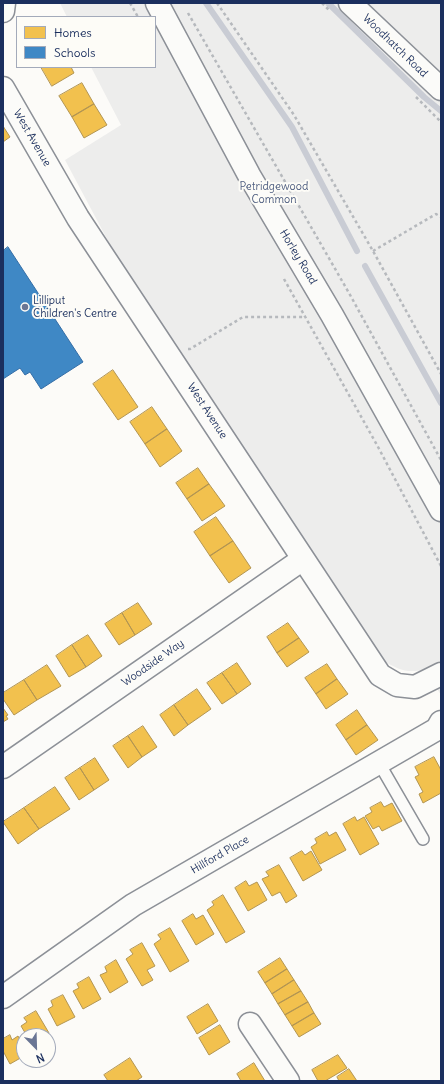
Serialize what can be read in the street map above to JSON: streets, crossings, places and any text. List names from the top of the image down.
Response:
{
  "streets": {
    "street": [
      "Woodhatch Road",
      "West Avenue",
      "Horley Road",
      "Woodside Way",
      "Hillford Place"
    ]
  },
  "crossings": [
    ["West Avenue", "Woodside Way"]
  ],
  "parks": ["Petridgewood Common"],
  "places": ["Lilliput Children's Centre"],
  "legend": ["Homes", "Schools"],
  "north": "bottom right"
}
